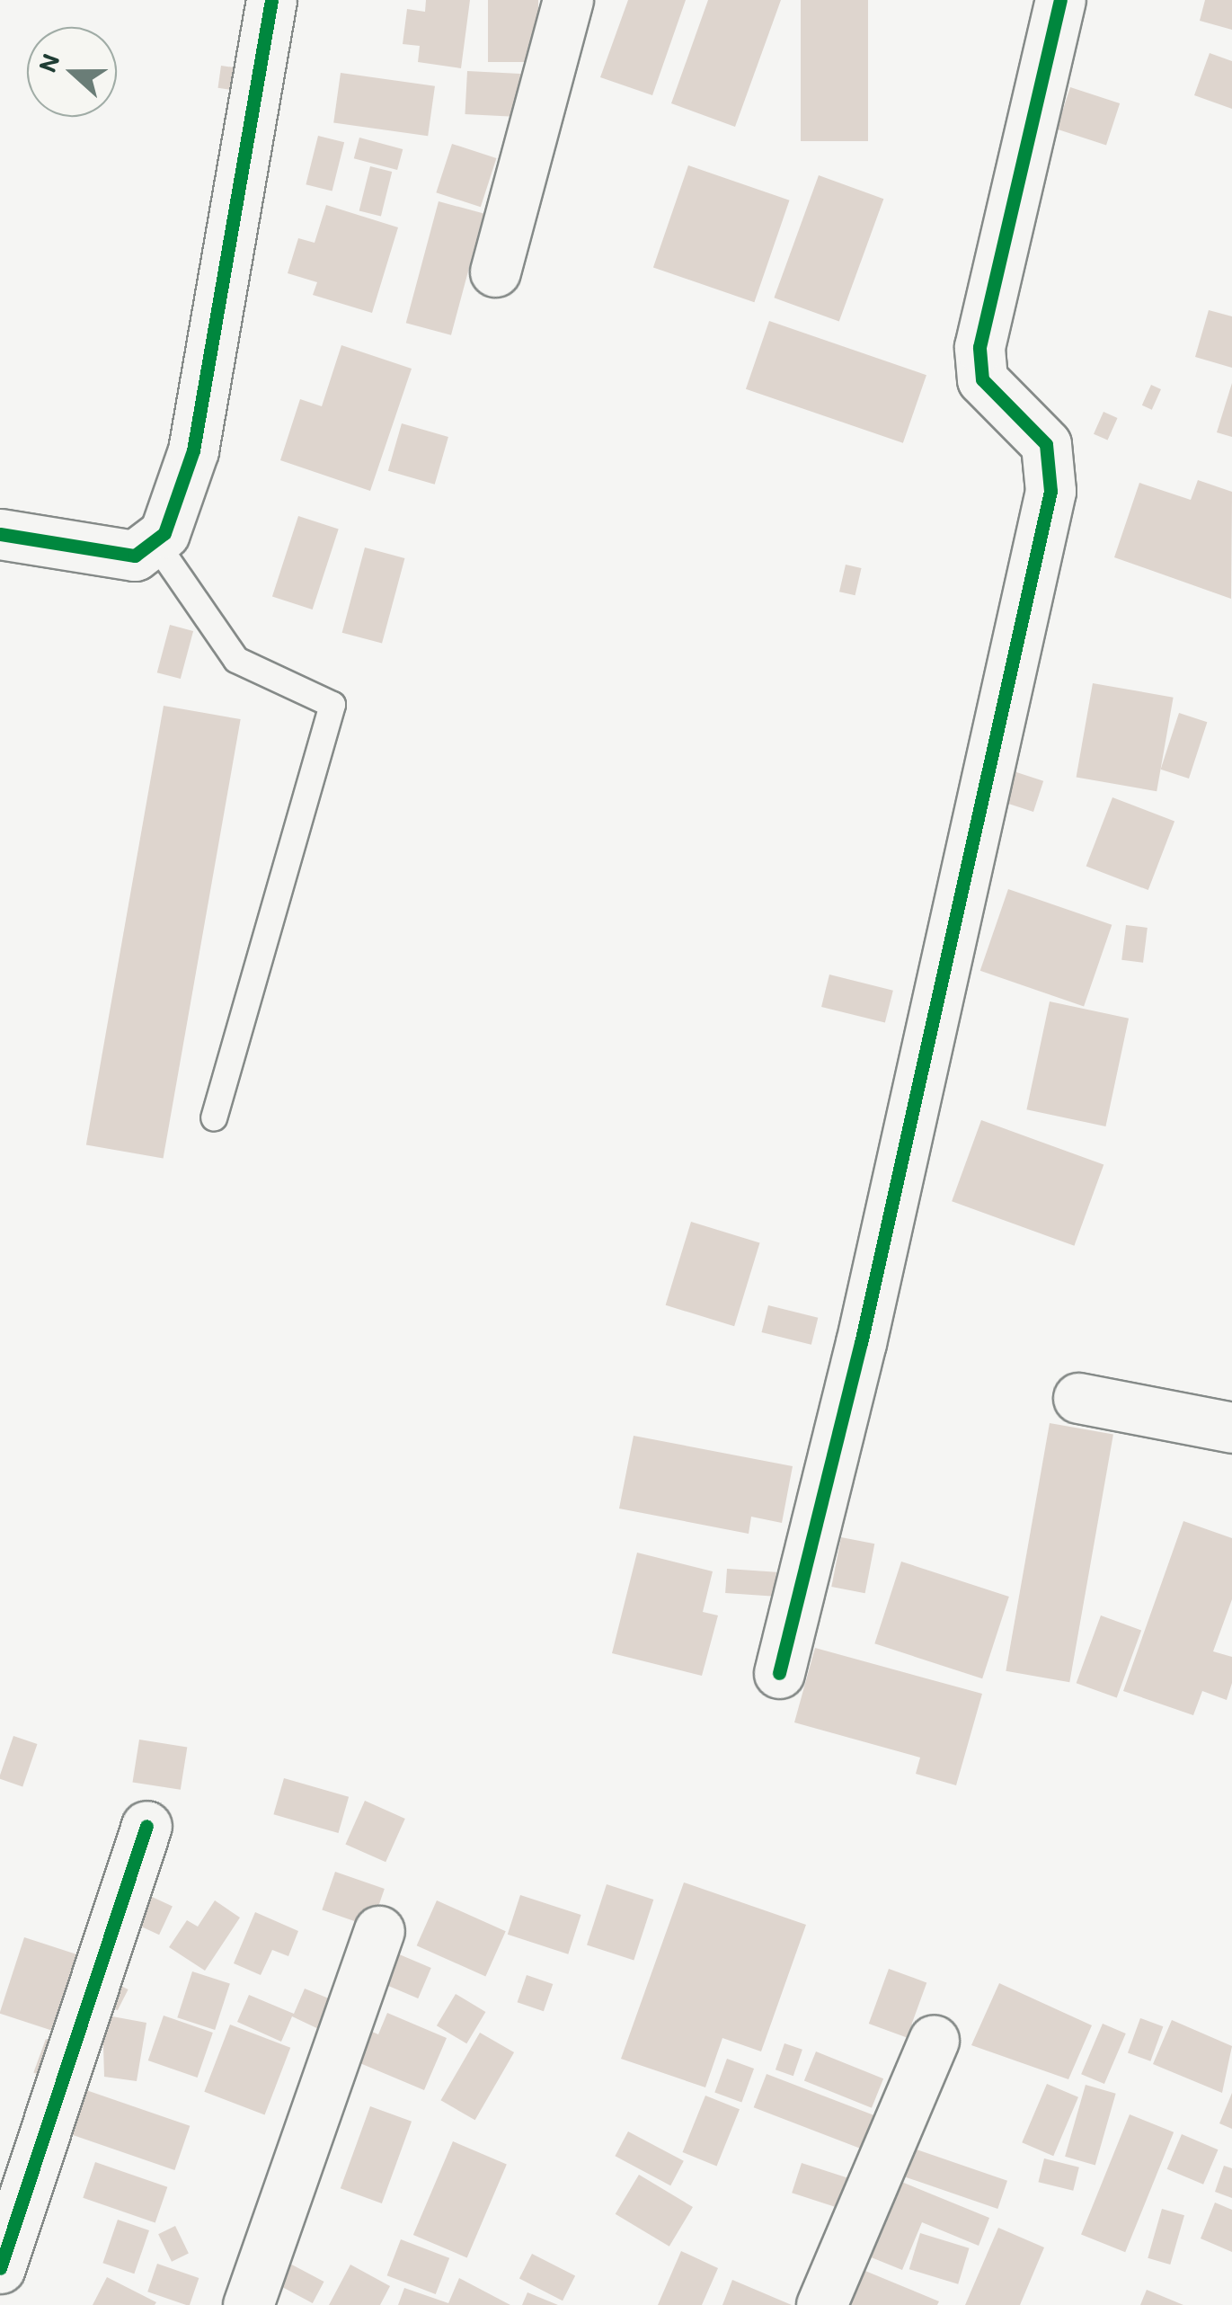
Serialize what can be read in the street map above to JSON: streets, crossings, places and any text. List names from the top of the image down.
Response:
{
  "north": "left"
}
